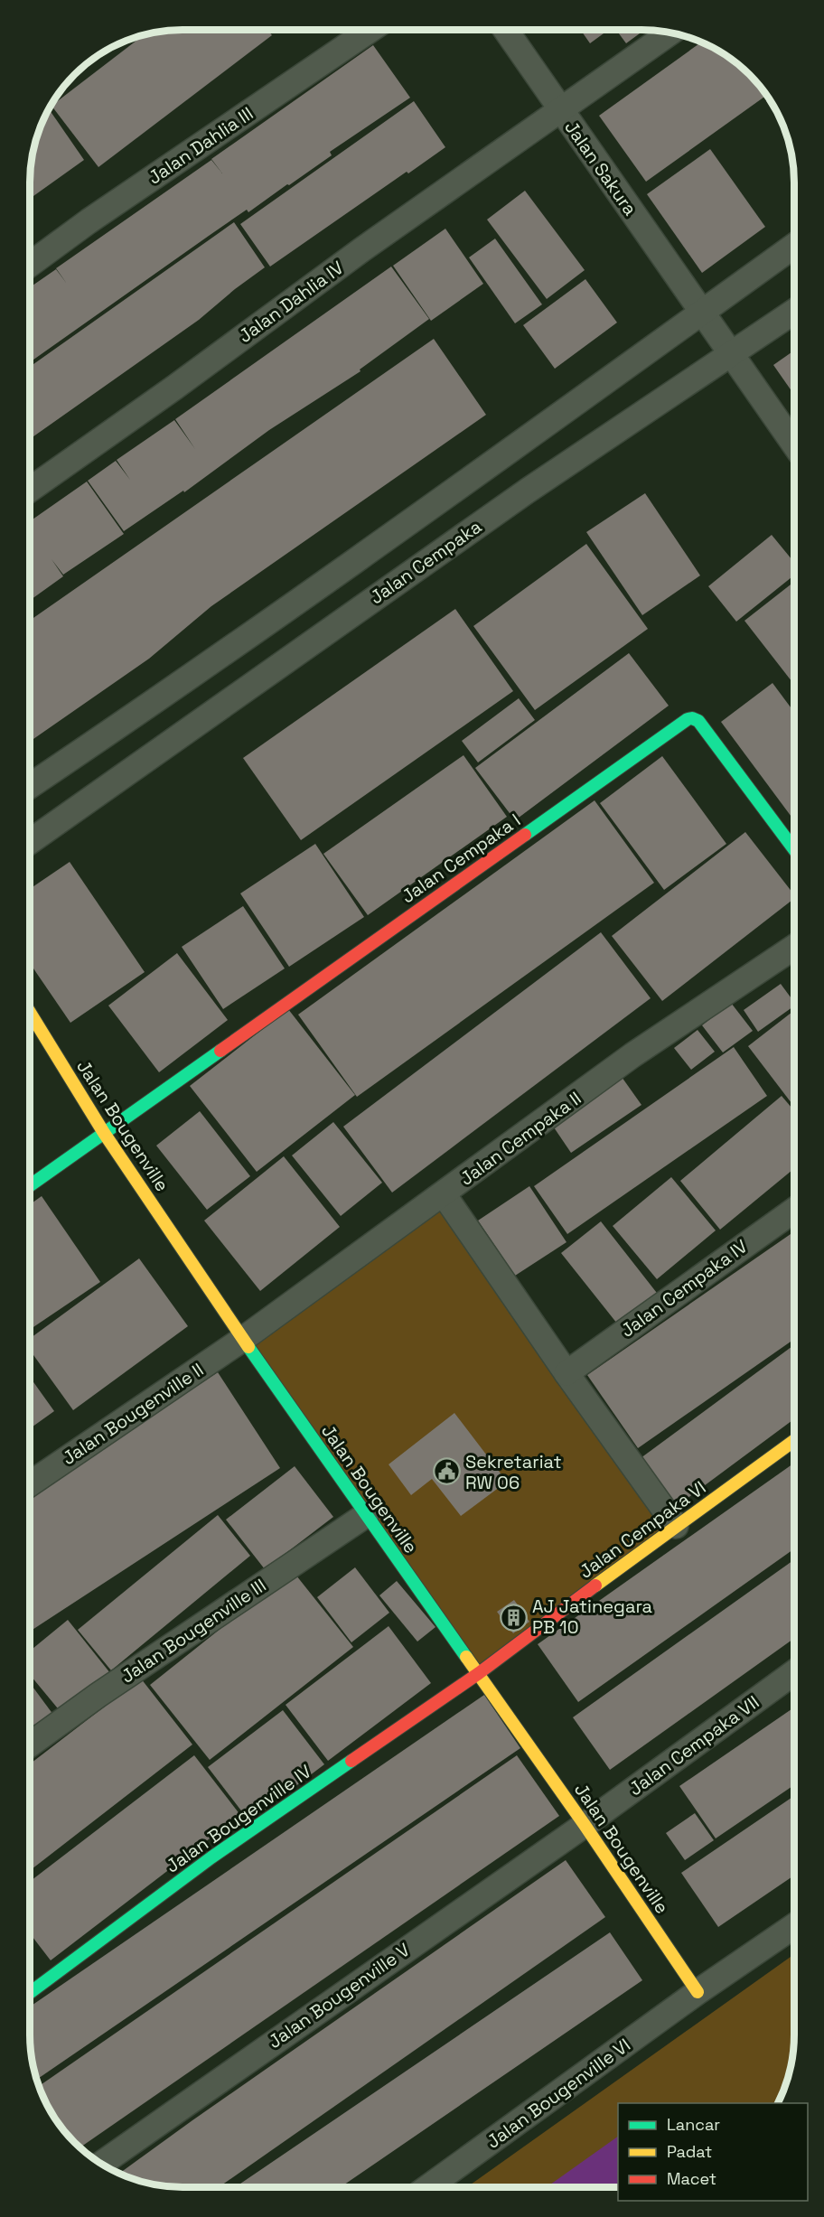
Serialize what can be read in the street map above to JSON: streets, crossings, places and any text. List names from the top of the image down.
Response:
{
  "streets": {
    "street": [
      "Jalan Dahlia III",
      "Jalan Sakura",
      "Jalan Dahlia IV",
      "Jalan Cempaka",
      "Jalan Cempaka I",
      "Jalan Bougenville",
      "Jalan Cempaka II",
      "Jalan Cempaka IV",
      "Jalan Bougenville II",
      "Jalan Cempaka VI",
      "Jalan Bougenville III",
      "Jalan Cempaka VII",
      "Jalan Bougenville IV",
      "Jalan Bougenville V",
      "Jalan Bougenville VI"
    ]
  },
  "crossings": [
    ["Jalan Sakura", "Jalan Dahlia IV"],
    ["Jalan Sakura", "Jalan Cempaka"],
    ["Jalan Cempaka I", "Jalan Bougenville"],
    ["Jalan Bougenville", "Jalan Cempaka II"],
    ["Jalan Bougenville", "Jalan Bougenville II"],
    ["Jalan Bougenville", "Jalan Cempaka VI"],
    ["Jalan Bougenville", "Jalan Bougenville III"],
    ["Jalan Bougenville", "Jalan Cempaka VII"],
    ["Jalan Bougenville", "Jalan Bougenville IV"],
    ["Jalan Bougenville", "Jalan Bougenville V"],
    ["Jalan Bougenville", "Jalan Bougenville VI"],
    ["Jalan Cempaka II", "Jalan Bougenville II"],
    ["Jalan Cempaka VI", "Jalan Bougenville IV"],
    ["Jalan Cempaka VII", "Jalan Bougenville V"]
  ],
  "places": {
    "public building": ["Sekretariat RW 06"],
    "building": ["AJ Jatinegara PB 10"]
  },
  "legend": ["Lancar", "Padat", "Macet"]
}
